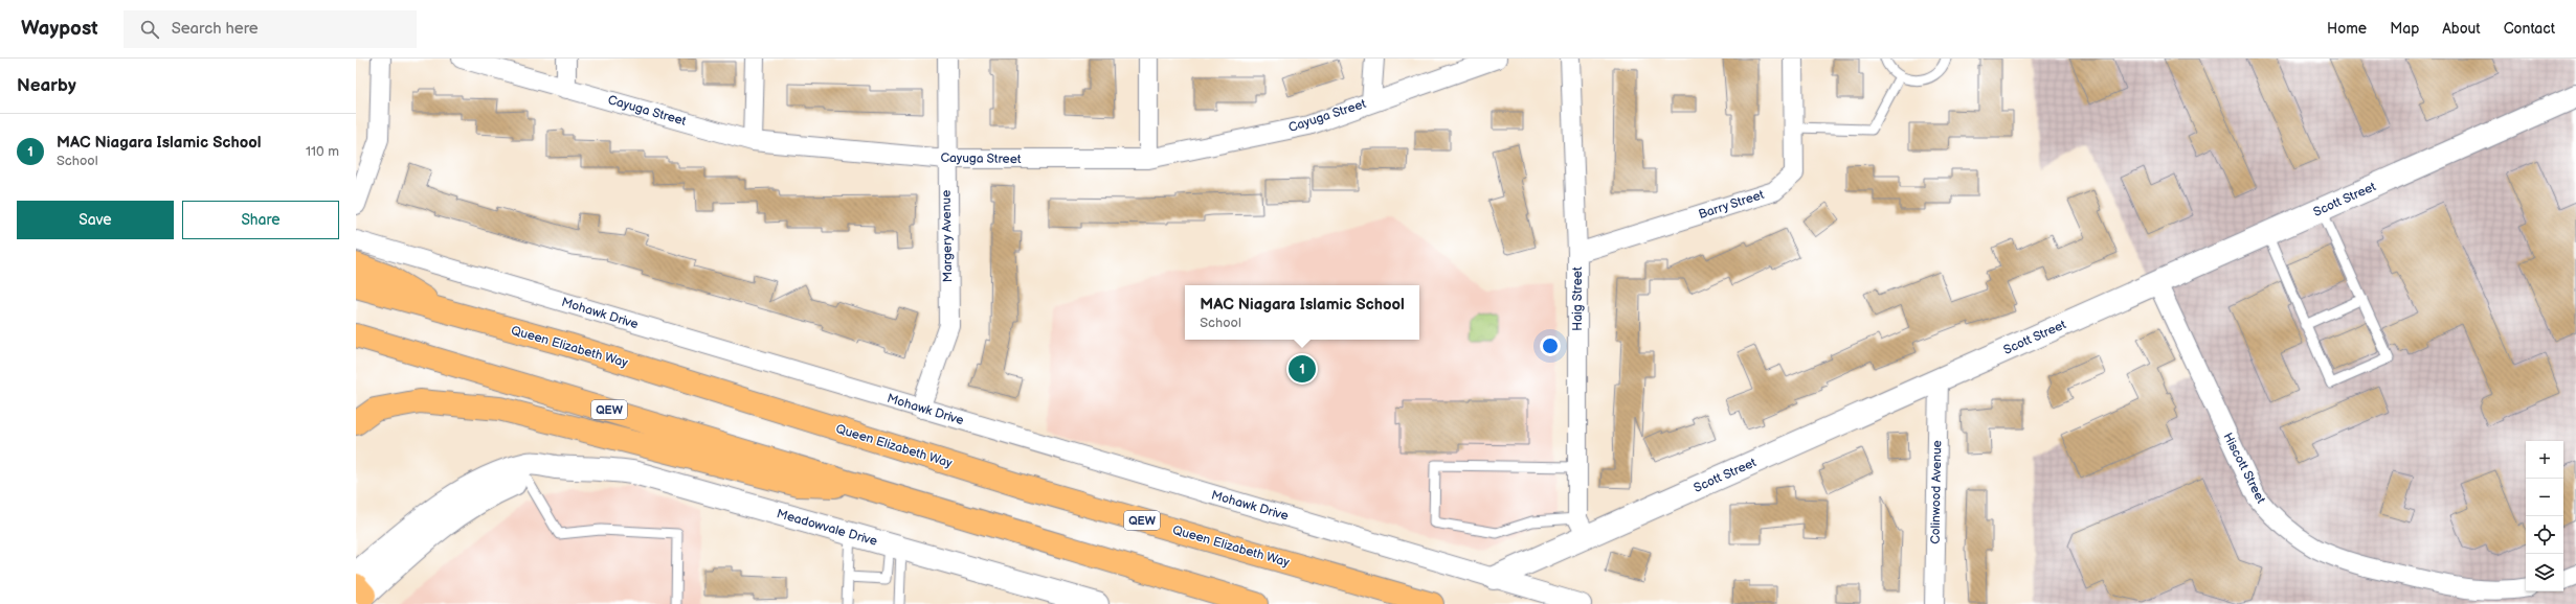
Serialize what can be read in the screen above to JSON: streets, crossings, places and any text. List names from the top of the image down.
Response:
{
  "streets": {
    "highway": ["Queen Elizabeth Way", "QEW"],
    "street": [
      "Cayuga Street",
      "Scott Street",
      "Barry Street",
      "Margery Avenue",
      "Haig Street",
      "Mohawk Drive",
      "Hiscott Street",
      "Colinwood Avenue",
      "Meadowvale Drive"
    ]
  },
  "crossings": [
    ["Cayuga Street", "Margery Avenue"],
    ["Scott Street", "Haig Street"],
    ["Scott Street", "Mohawk Drive"],
    ["Scott Street", "Hiscott Street"],
    ["Scott Street", "Colinwood Avenue"],
    ["Barry Street", "Haig Street"],
    ["Margery Avenue", "Mohawk Drive"]
  ],
  "page": {
    "header": "Waypost",
    "search": "Search here",
    "nav": [
      "Home",
      "Map",
      "About",
      "Contact"
    ],
    "heading": "Nearby",
    "list": [
      {
        "mark": "1",
        "name": "MAC Niagara Islamic School",
        "note": "School",
        "value": "110 m"
      }
    ],
    "buttons": ["Save", "Share"],
    "popup": ["MAC Niagara Islamic School", "School"],
    "pins": "1",
    "map_buttons": ["+", "−"]
  }
}
